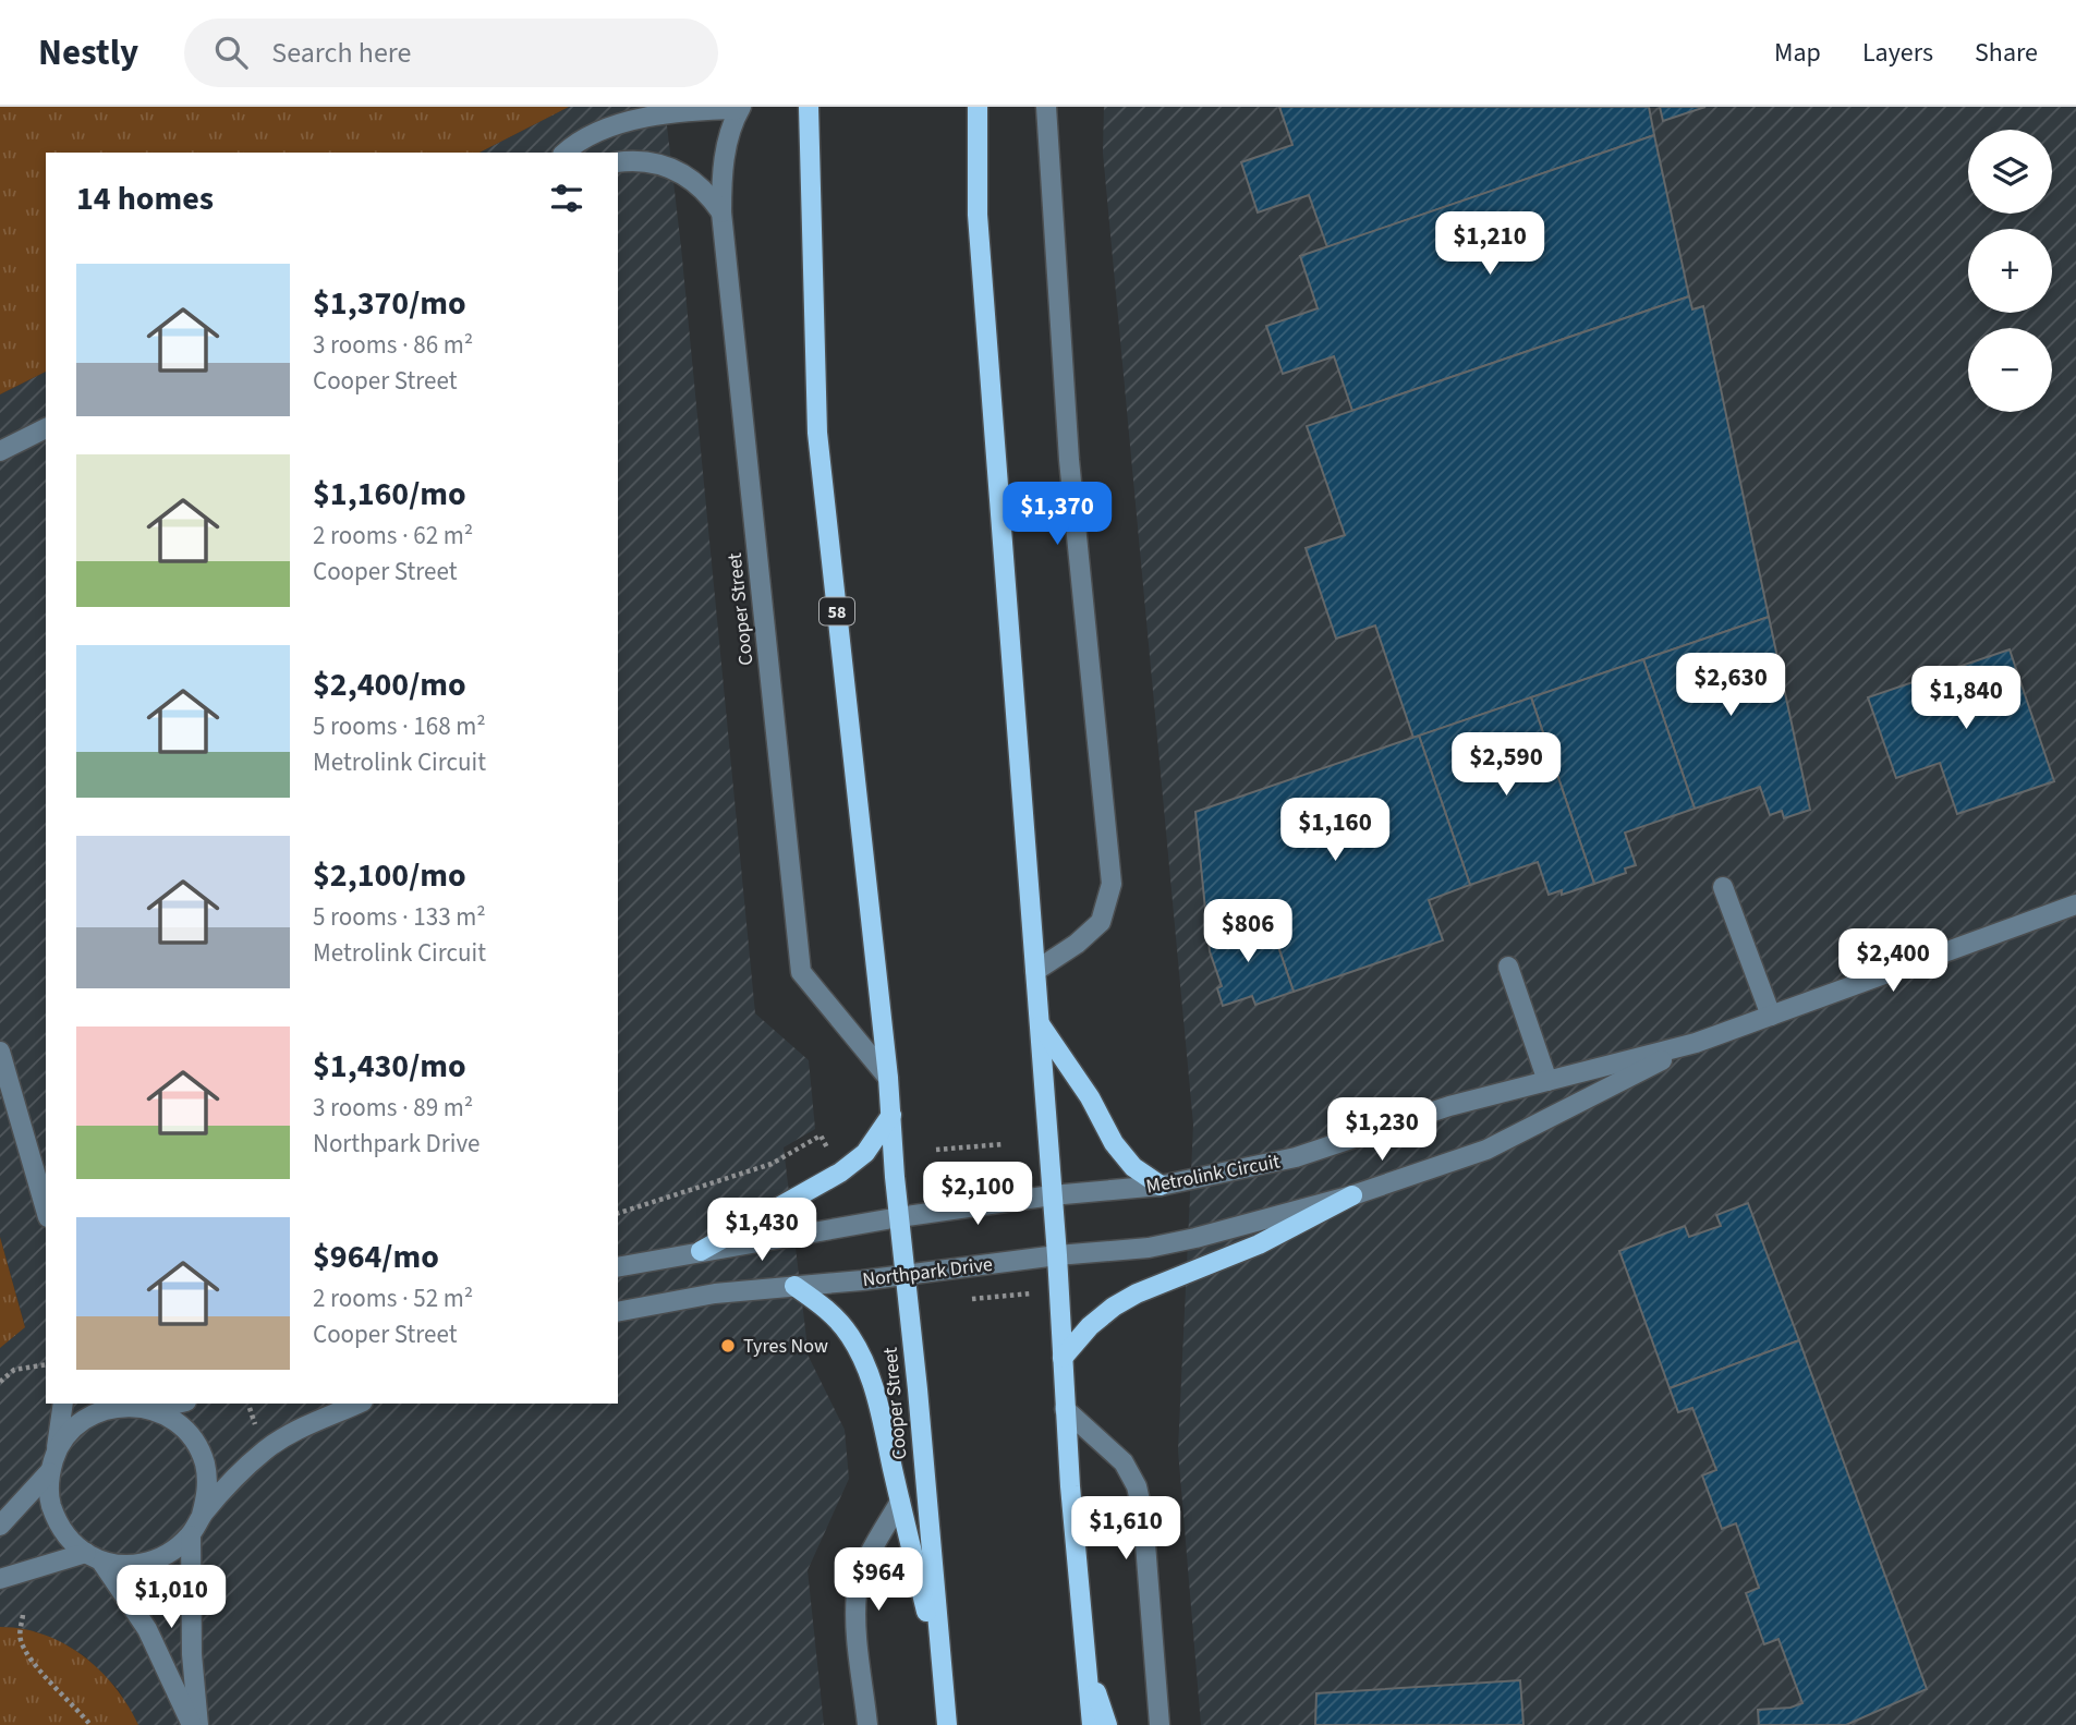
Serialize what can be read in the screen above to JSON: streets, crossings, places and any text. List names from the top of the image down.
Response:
{
  "streets": {
    "main road": ["Cooper Street", "58"],
    "street": ["Metrolink Circuit", "Northpark Drive"]
  },
  "crossings": [
    ["Cooper Street", "Metrolink Circuit"],
    ["Cooper Street", "Northpark Drive"],
    ["Metrolink Circuit", "Northpark Drive"]
  ],
  "places": ["Tyres Now"],
  "page": {
    "header": "Nestly",
    "search": "Search here",
    "nav": ["Map", "Layers", "Share"],
    "map_buttons": ["+", "−"],
    "heading": "14 homes",
    "price": [
      "$1,210",
      "$1,370",
      "$2,630",
      "$1,840",
      "$2,590",
      "$1,160",
      "$806",
      "$2,400",
      "$1,230",
      "$2,100",
      "$1,430",
      "$1,610",
      "$964",
      "$1,010"
    ],
    "list": [
      {
        "name": "$1,370/mo",
        "note": "3 rooms · 86 m² · Cooper Street"
      },
      {
        "name": "$1,160/mo",
        "note": "2 rooms · 62 m² · Cooper Street"
      },
      {
        "name": "$2,400/mo",
        "note": "5 rooms · 168 m² · Metrolink Circuit"
      },
      {
        "name": "$2,100/mo",
        "note": "5 rooms · 133 m² · Metrolink Circuit"
      },
      {
        "name": "$1,430/mo",
        "note": "3 rooms · 89 m² · Northpark Drive"
      },
      {
        "name": "$964/mo",
        "note": "2 rooms · 52 m² · Cooper Street"
      }
    ]
  }
}
